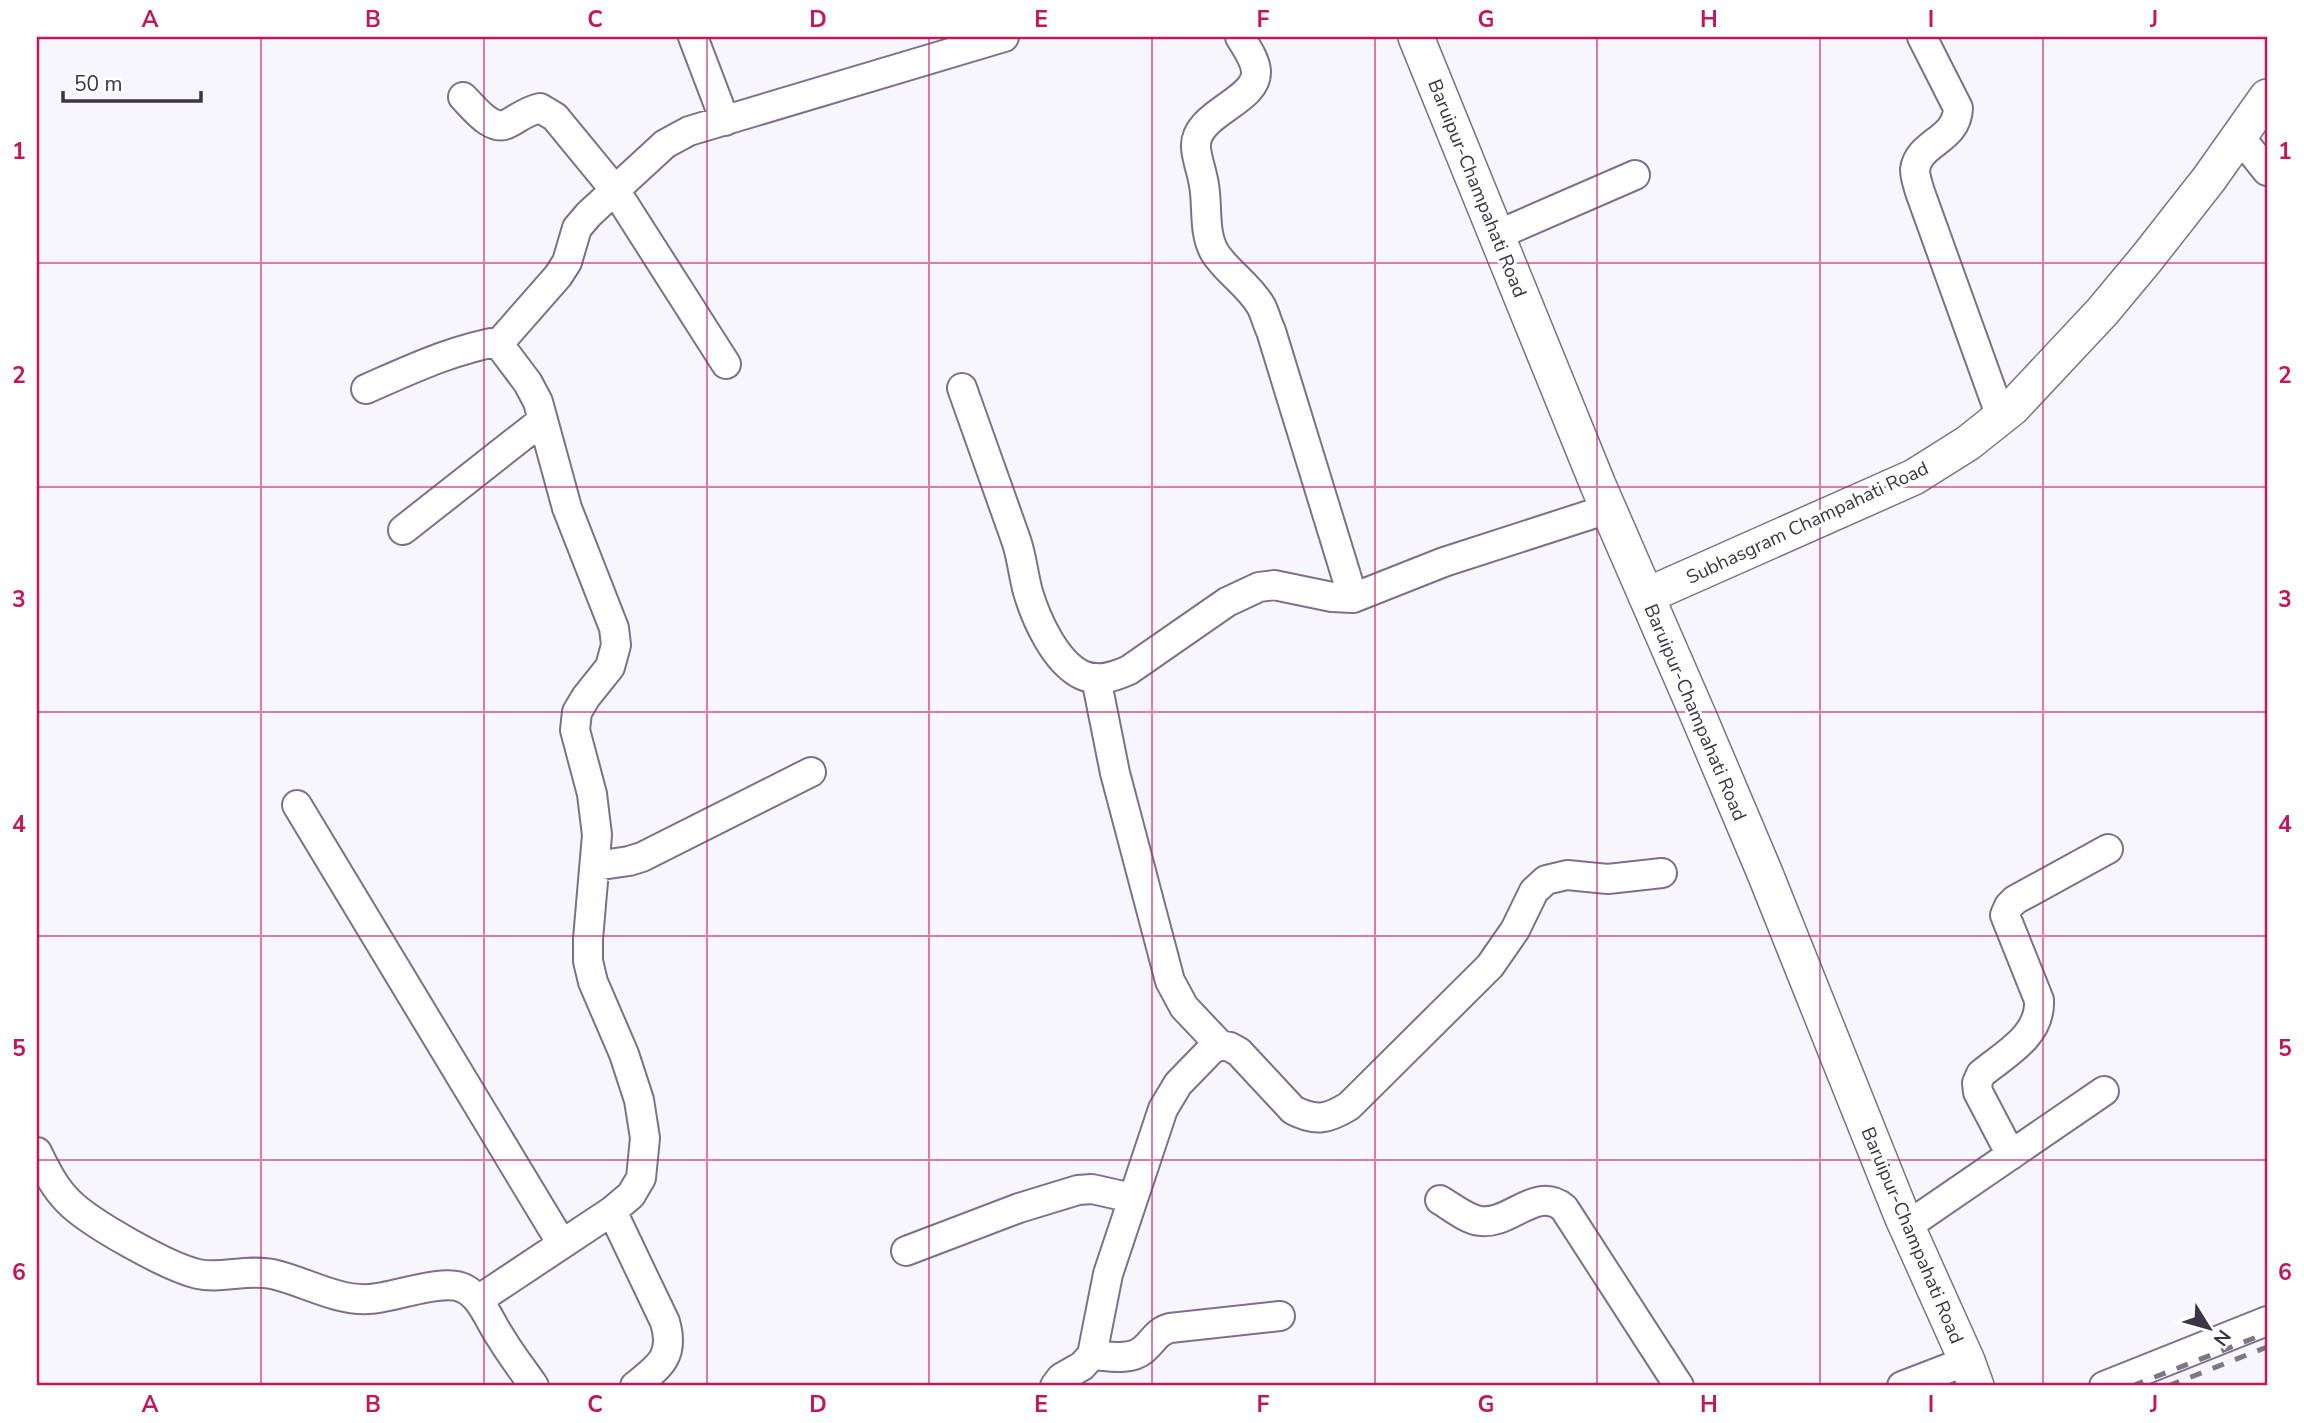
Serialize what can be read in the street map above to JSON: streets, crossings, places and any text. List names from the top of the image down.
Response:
{
  "streets": {
    "main road": ["Baruipur-Champahati Road", "Subhasgram Champahati Road"]
  },
  "crossings": [
    ["Baruipur-Champahati Road", "Subhasgram Champahati Road"]
  ],
  "scale_bar": "50 m",
  "north": "bottom right",
  "grid": {
    "columns": [
      "A",
      "B",
      "C",
      "D",
      "E",
      "F",
      "G",
      "H",
      "I",
      "J"
    ],
    "rows": [
      "1",
      "2",
      "3",
      "4",
      "5",
      "6"
    ]
  }
}
